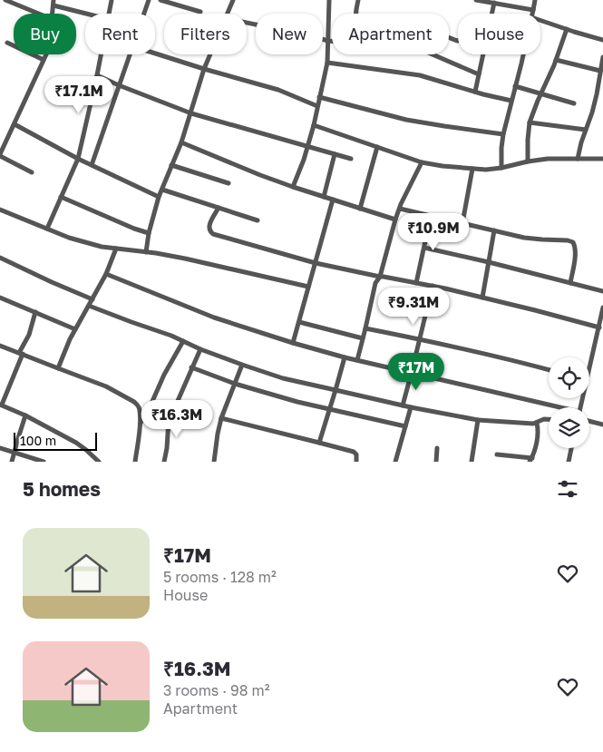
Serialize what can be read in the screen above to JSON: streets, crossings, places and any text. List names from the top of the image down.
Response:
{
  "scale_bar": "100 m",
  "page": {
    "chip": [
      "Buy",
      "Rent",
      "Filters",
      "New",
      "Apartment",
      "House"
    ],
    "price": [
      "₹17.1M",
      "₹10.9M",
      "₹9.31M",
      "₹17M",
      "₹16.3M"
    ],
    "scale": "100 m",
    "heading": "5 homes",
    "list": [
      {
        "name": "₹17M",
        "note": "5 rooms · 128 m² · House"
      },
      {
        "name": "₹16.3M",
        "note": "3 rooms · 98 m² · Apartment"
      }
    ]
  }
}
